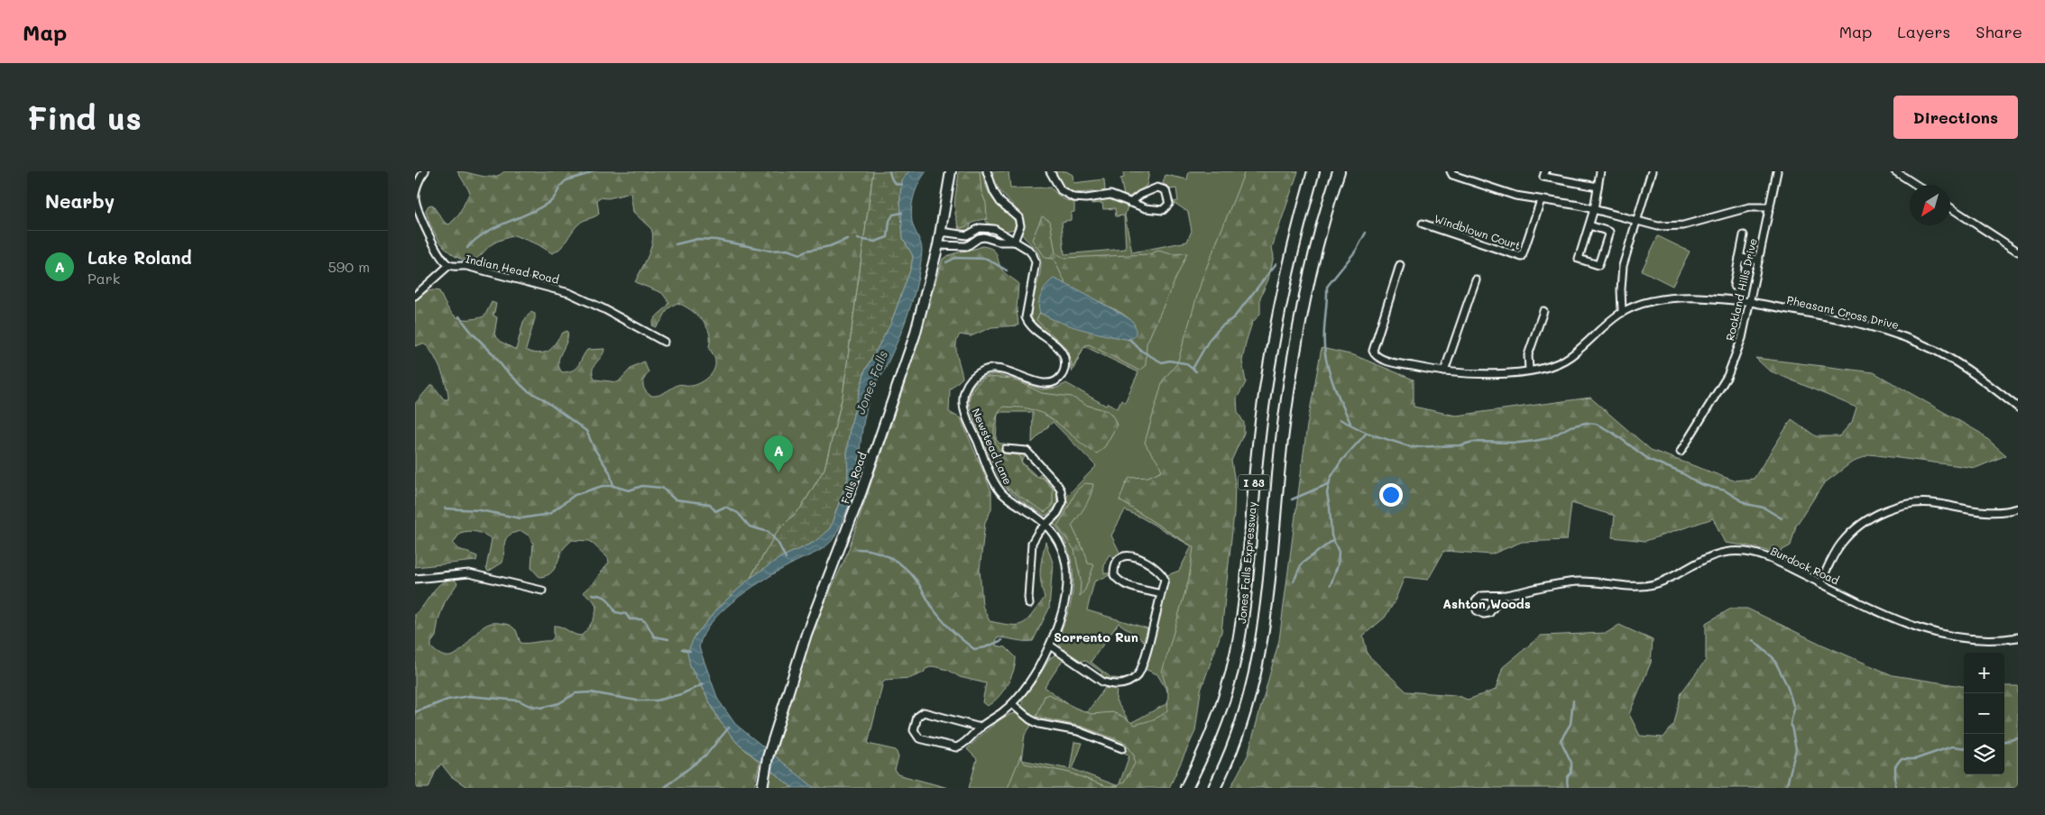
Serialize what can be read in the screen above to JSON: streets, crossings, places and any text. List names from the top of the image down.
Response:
{
  "streets": {
    "highway": ["I 83", "Jones Falls Expressway"],
    "main road": ["Falls Road"],
    "street": [
      "Windblown Court",
      "Indian Head Road",
      "Rockland Hills Drive",
      "Pheasant Cross Drive",
      "Newstead Lane",
      "Burdock Road"
    ]
  },
  "crossings": [
    ["Rockland Hills Drive", "Pheasant Cross Drive"],
    ["Newstead Lane", "Falls Road"]
  ],
  "districts": ["Ashton Woods", "Sorrento Run"],
  "water": ["Jones Falls"],
  "north": "bottom left",
  "page": {
    "header": "Map",
    "nav": ["Map", "Layers", "Share"],
    "buttons": "Directions",
    "title": "Find us",
    "heading": "Nearby",
    "list": [
      {
        "mark": "A",
        "name": "Lake Roland",
        "note": "Park",
        "value": "590 m"
      }
    ],
    "pins": "A",
    "map_buttons": ["+", "−"]
  }
}
